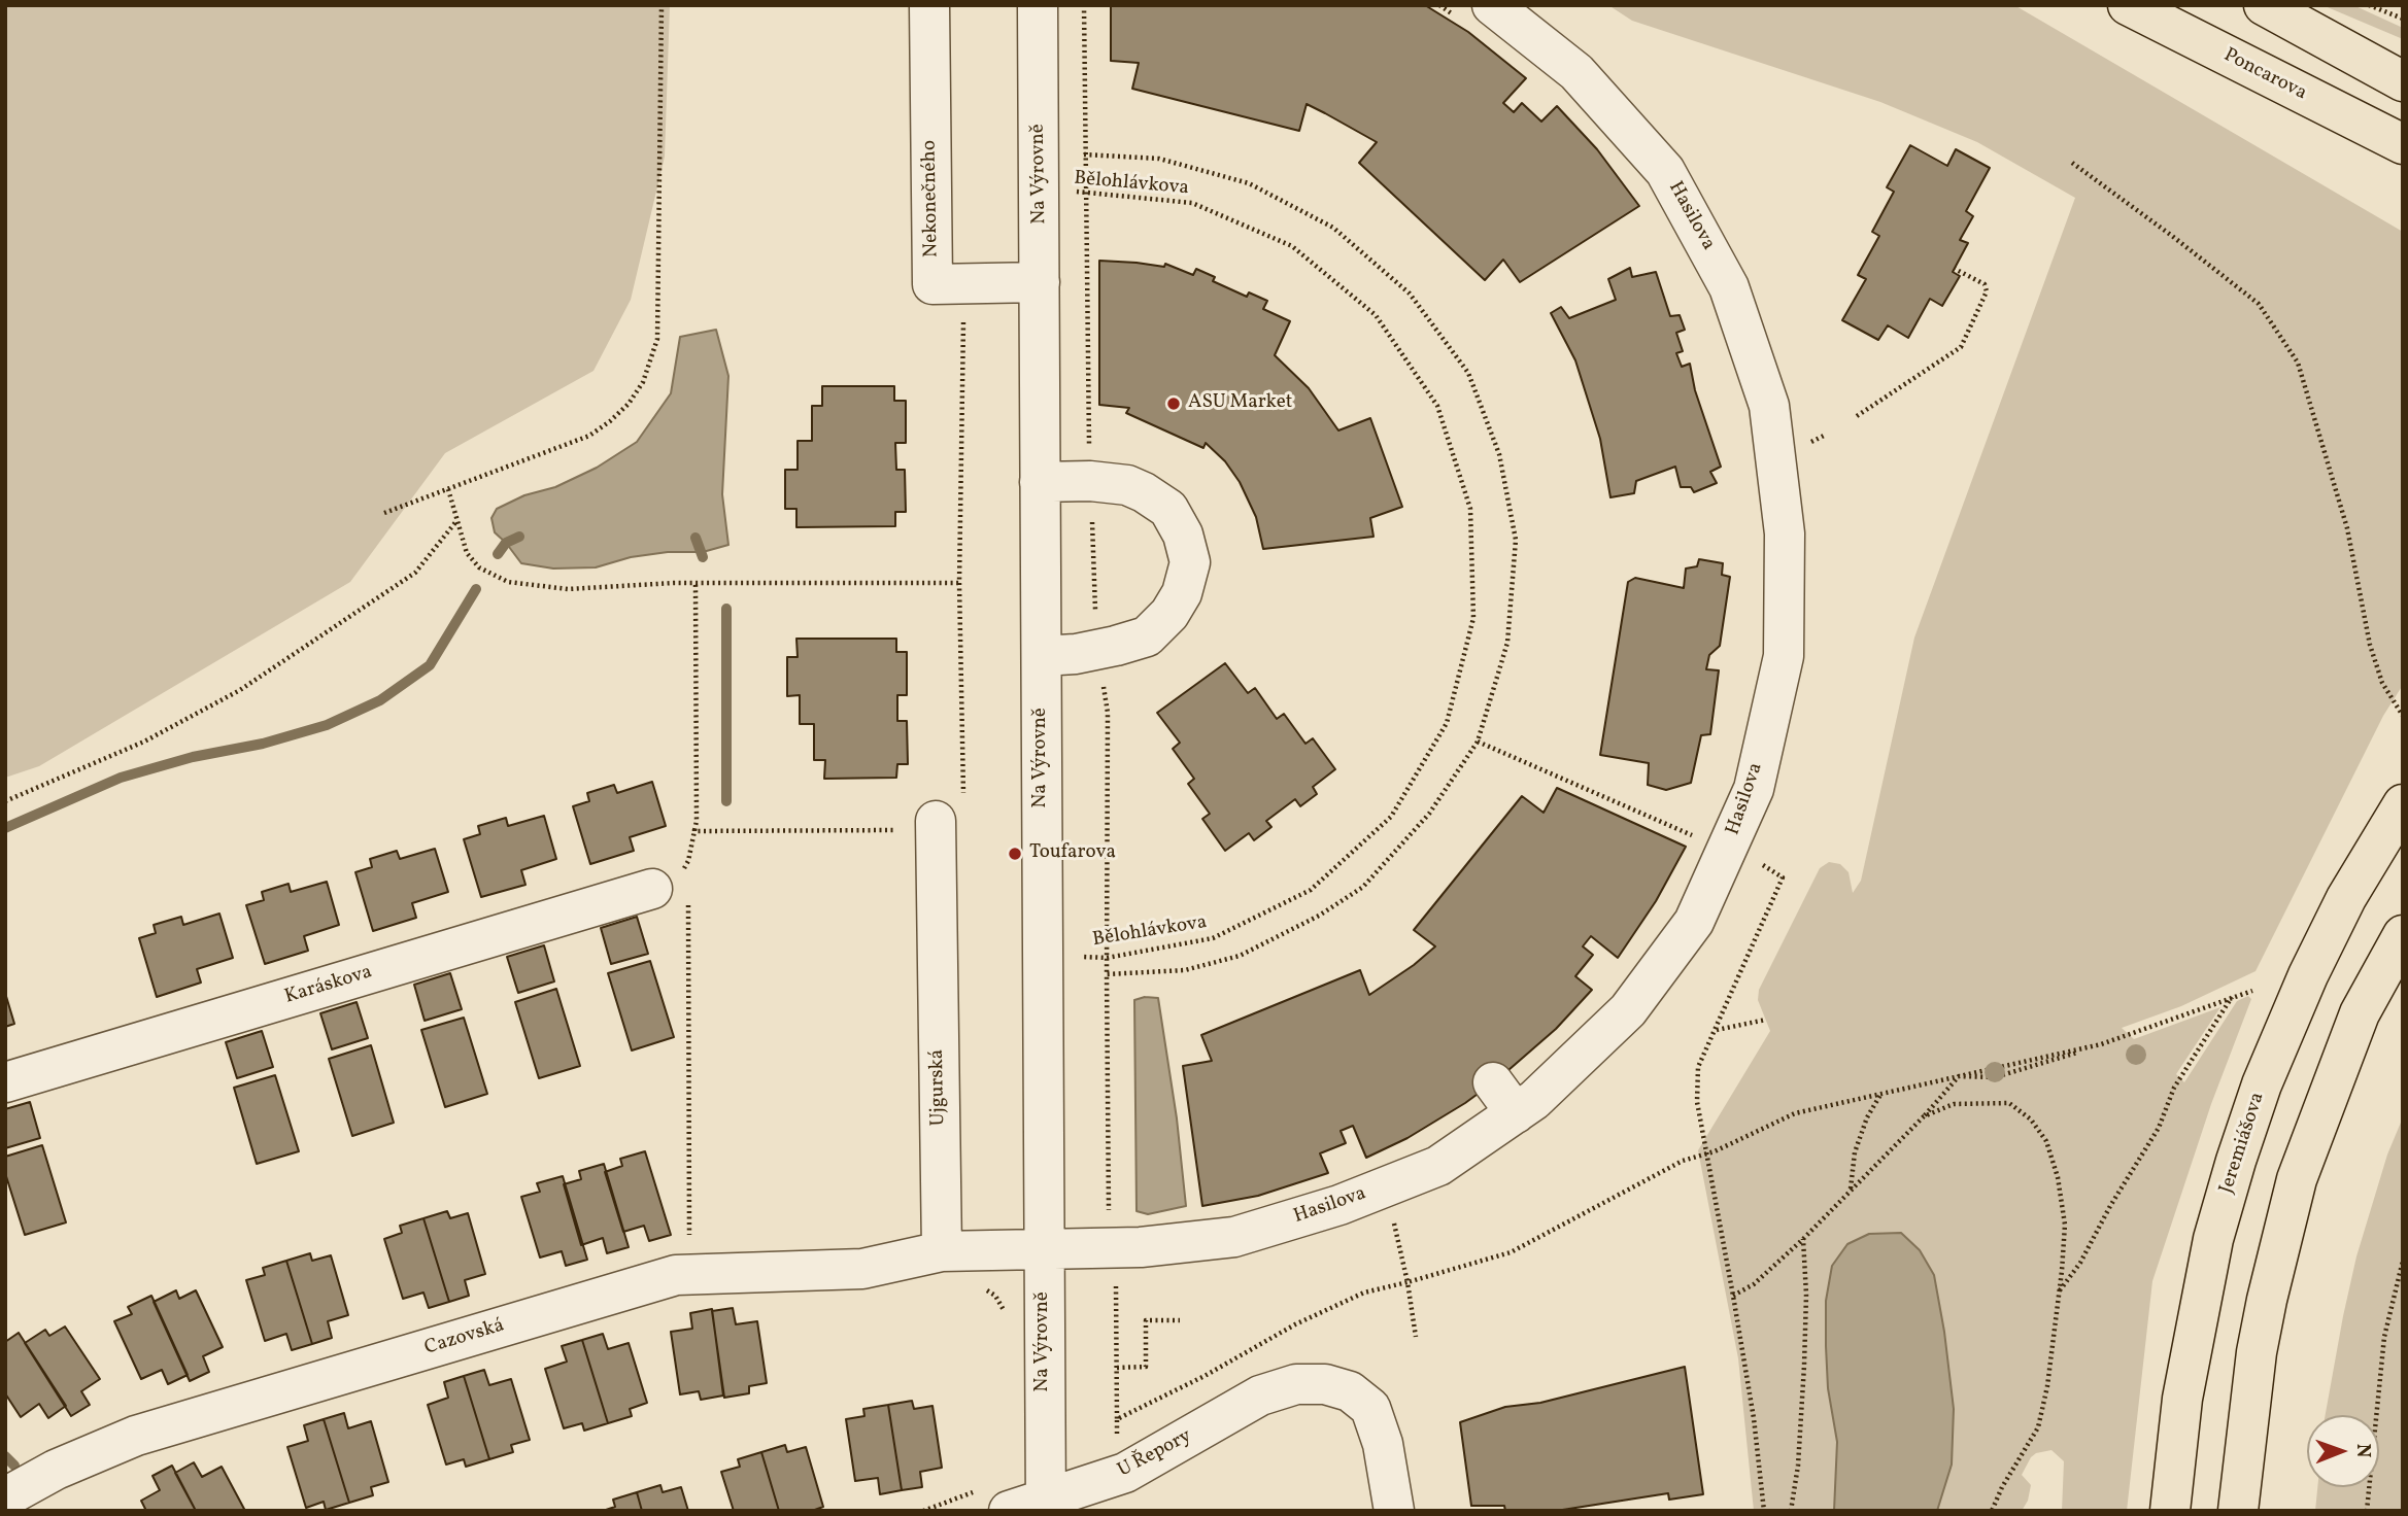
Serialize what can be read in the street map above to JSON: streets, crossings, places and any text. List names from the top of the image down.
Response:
{
  "streets": {
    "main road": ["Poncarova", "Jeremiášova"],
    "street": [
      "Na Výrovně",
      "Nekonečného",
      "Hasilova",
      "Karáskova",
      "Ujgurská",
      "Cazovská",
      "U Řepory"
    ],
    "path": ["Bělohlávkova"]
  },
  "crossings": [
    ["Na Výrovně", "Bělohlávkova"],
    ["Na Výrovně", "Nekonečného"],
    ["Na Výrovně", "Hasilova"],
    ["Na Výrovně", "U Řepory"],
    ["Ujgurská", "Cazovská"]
  ],
  "places": ["ASU Market", "Toufarova"],
  "north": "right"
}
